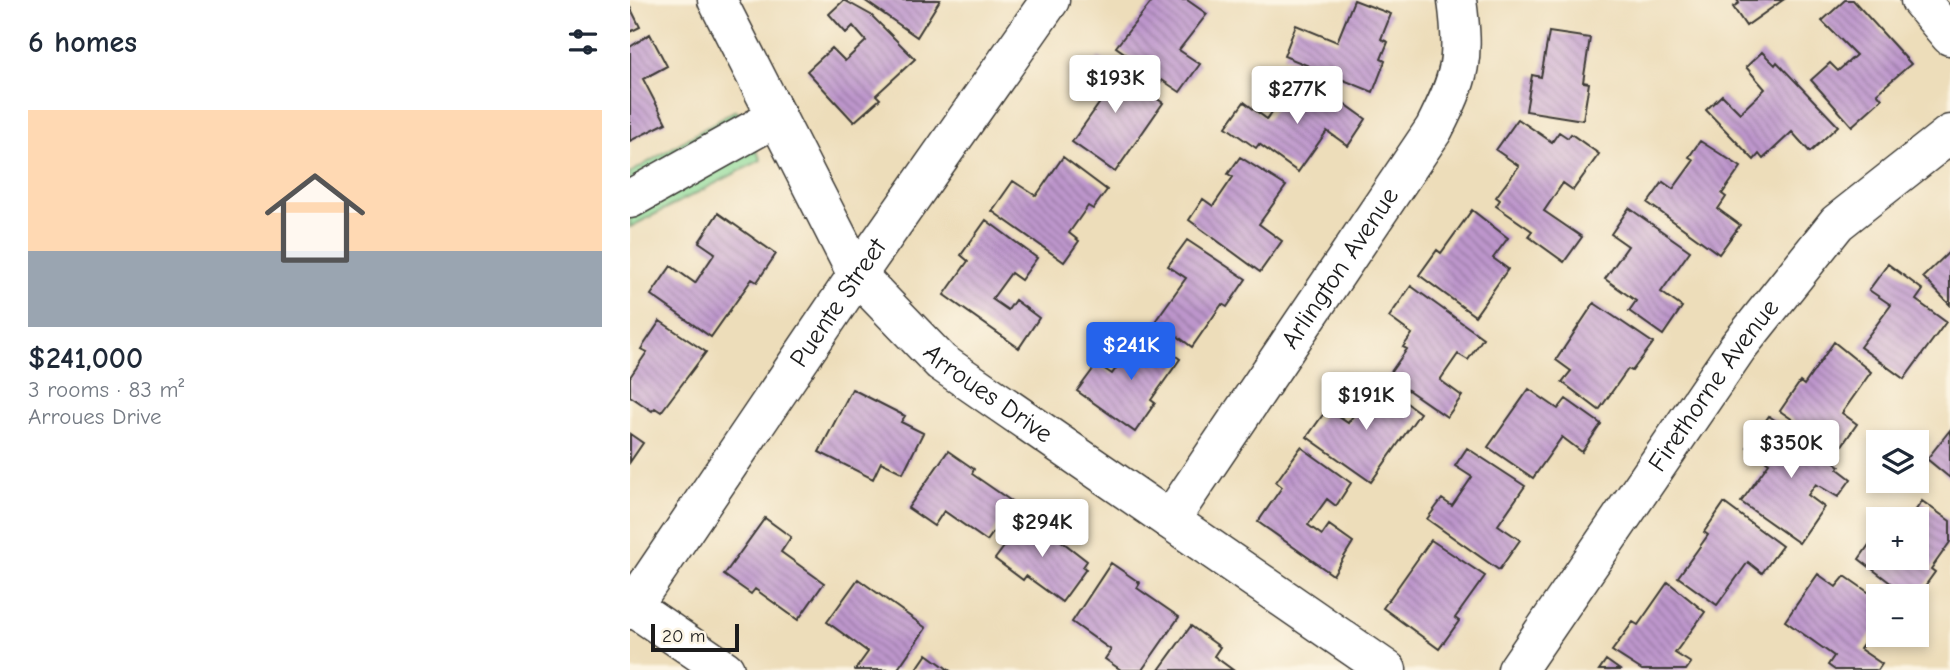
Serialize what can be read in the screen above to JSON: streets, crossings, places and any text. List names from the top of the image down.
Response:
{
  "streets": {
    "street": [
      "Arlington Avenue",
      "Puente Street",
      "Firethorne Avenue",
      "Arroues Drive"
    ]
  },
  "crossings": [
    ["Arlington Avenue", "Arroues Drive"],
    ["Puente Street", "Arroues Drive"]
  ],
  "scale_bar": "20 m",
  "page": {
    "heading": "6 homes",
    "price": [
      "$193K",
      "$277K",
      "$241K",
      "$191K",
      "$350K",
      "$294K"
    ],
    "list": [
      {
        "name": "$241,000",
        "note": "3 rooms · 83 m² · Arroues Drive"
      }
    ],
    "map_buttons": ["+", "−"],
    "scale": "20 m"
  }
}
